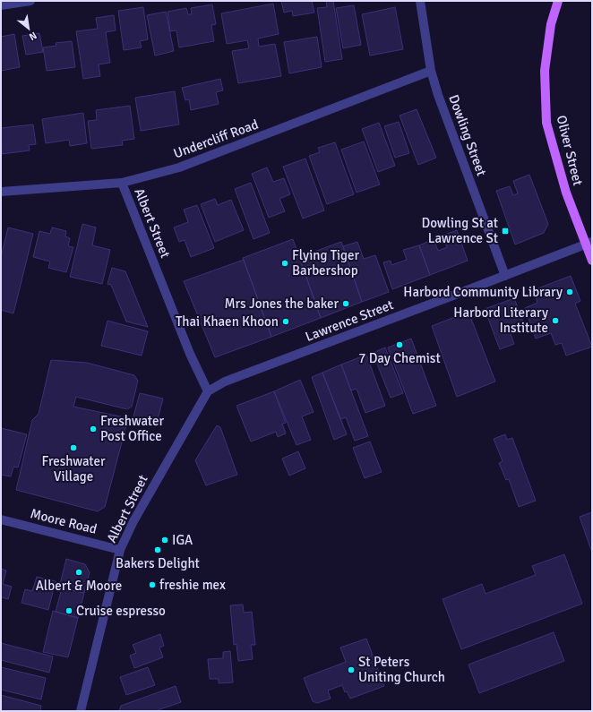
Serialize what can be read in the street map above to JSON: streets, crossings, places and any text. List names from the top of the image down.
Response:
{
  "streets": {
    "main road": ["Oliver Street"],
    "street": [
      "Dowling Street",
      "Undercliff Road",
      "Albert Street",
      "Lawrence Street",
      "Moore Road"
    ]
  },
  "crossings": [
    ["Dowling Street", "Undercliff Road"],
    ["Dowling Street", "Lawrence Street"],
    ["Undercliff Road", "Albert Street"],
    ["Oliver Street", "Lawrence Street"],
    ["Albert Street", "Lawrence Street"],
    ["Albert Street", "Moore Road"]
  ],
  "places": {
    "transit": ["Dowling St at Lawrence St"],
    "other": [
      "Flying Tiger Barbershop",
      "Harbord Community Library",
      "Mrs Jones the baker",
      "Harbord Literary Institute",
      "Thai Khaen Khoon",
      "7 Day Chemist",
      "Freshwater Post Office",
      "Freshwater Village",
      "IGA",
      "Bakers Delight",
      "Albert & Moore",
      "freshie mex",
      "Cruise espresso",
      "St Peters Uniting Church"
    ]
  },
  "north": "bottom right"
}
